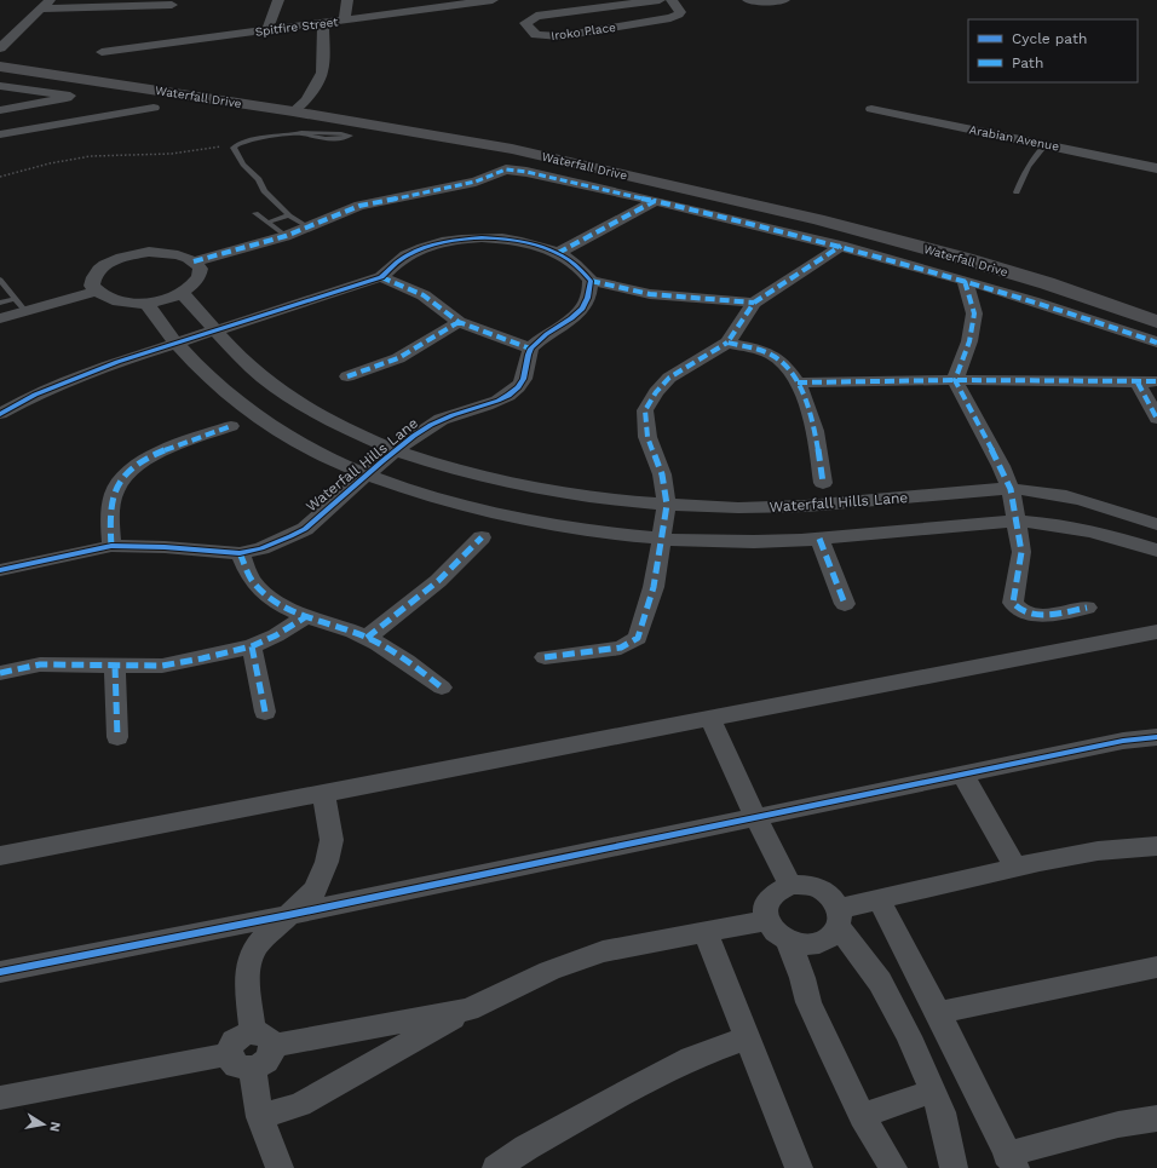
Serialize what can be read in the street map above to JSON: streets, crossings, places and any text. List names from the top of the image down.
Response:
{
  "streets": {
    "main road": ["Waterfall Drive"],
    "street": [
      "Spitfire Street",
      "Iroko Place",
      "Arabian Avenue",
      "Waterfall Hills Lane"
    ]
  },
  "legend": ["Cycle path", "Path"],
  "north": "right"
}
